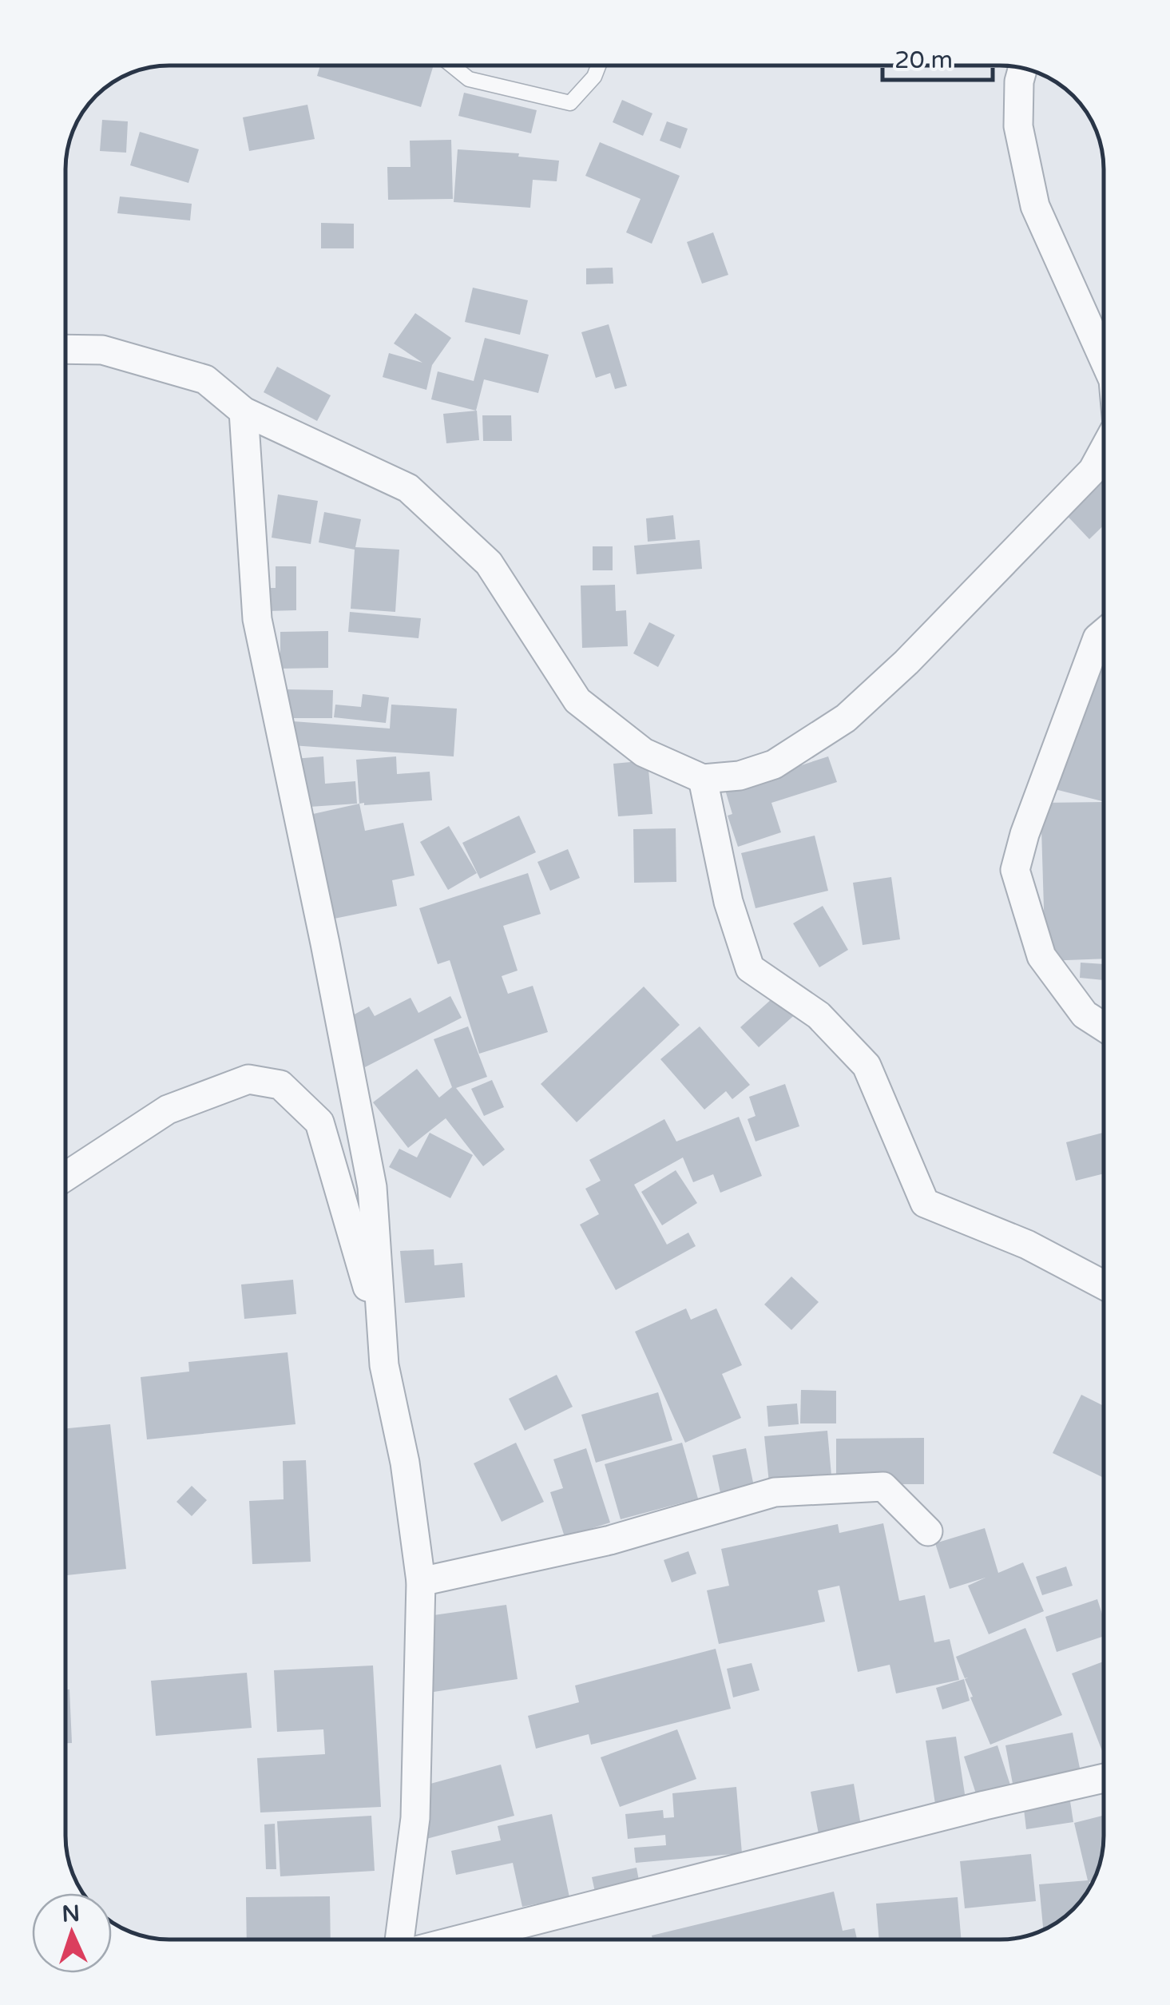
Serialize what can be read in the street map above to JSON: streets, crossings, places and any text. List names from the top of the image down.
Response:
{
  "scale_bar": "20 m",
  "north": "top"
}
